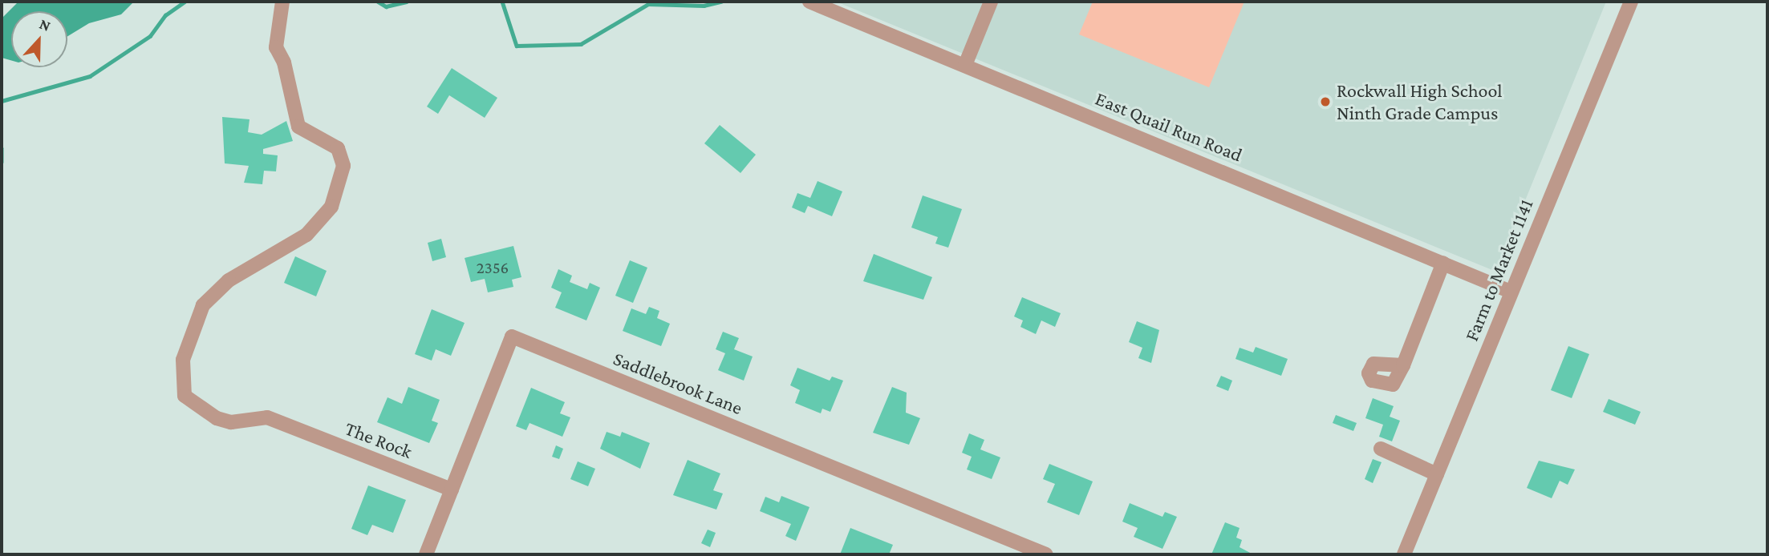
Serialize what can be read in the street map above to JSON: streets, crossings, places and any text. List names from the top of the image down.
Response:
{
  "streets": {
    "street": [
      "East Quail Run Road",
      "Farm to Market 1141",
      "Saddlebrook Lane",
      "The Rock"
    ]
  },
  "crossings": [
    ["East Quail Run Road", "Farm to Market 1141"],
    ["Saddlebrook Lane", "The Rock"]
  ],
  "places": ["Rockwall High School Ninth Grade Campus"],
  "house_numbers": ["2356"],
  "north": "top"
}
